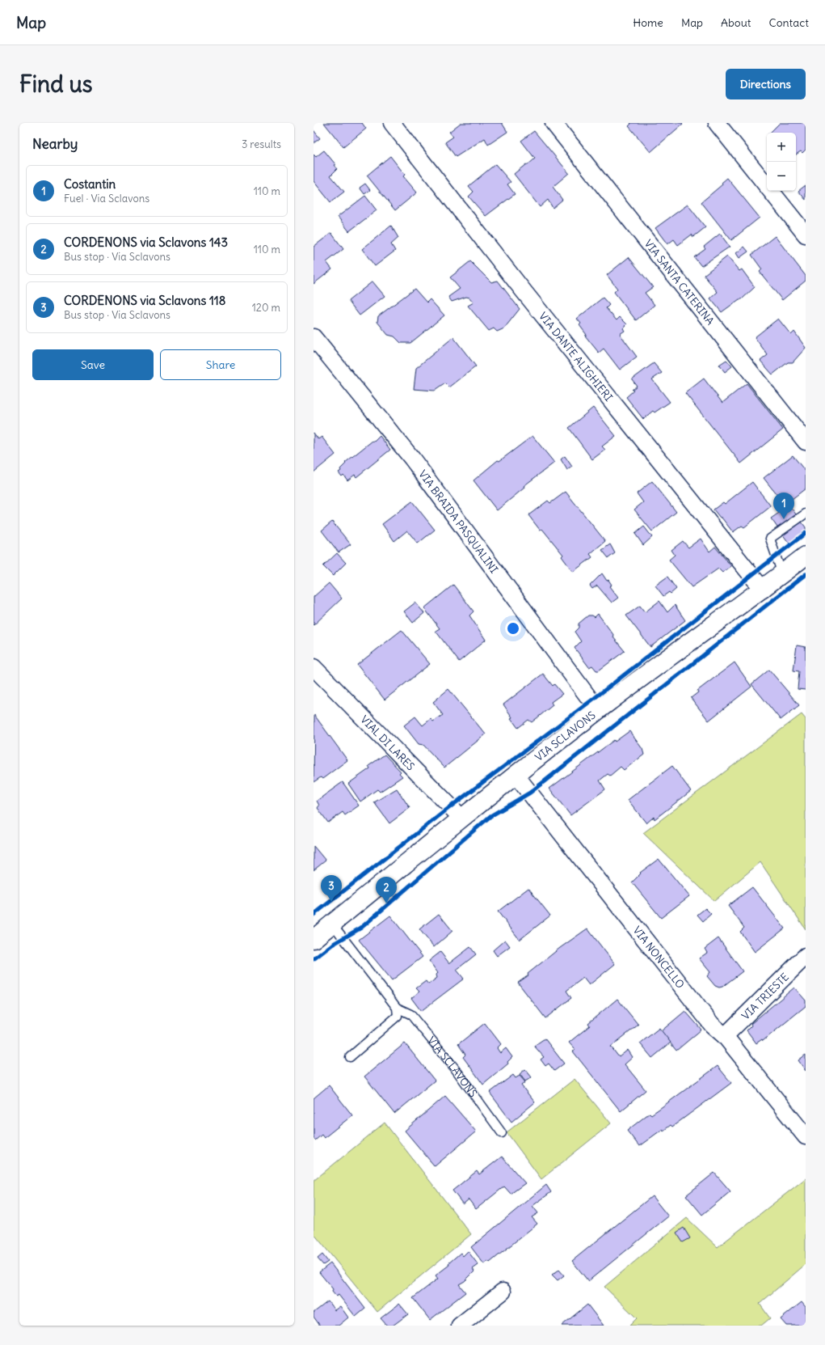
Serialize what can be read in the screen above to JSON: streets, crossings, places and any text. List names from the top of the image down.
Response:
{
  "streets": {
    "street": [
      "VIA SANTA CATERINA",
      "VIA DANTE ALIGHIERI",
      "VIA BRAIDA PASQUALINI",
      "VIA SCLAVONS",
      "VIAL DI LARES",
      "VIA NONCELLO",
      "VIA TRIESTE"
    ]
  },
  "crossings": [
    ["VIA DANTE ALIGHIERI", "VIA SCLAVONS"],
    ["VIA BRAIDA PASQUALINI", "VIA SCLAVONS"],
    ["VIA SCLAVONS", "VIAL DI LARES"],
    ["VIA SCLAVONS", "VIA NONCELLO"],
    ["VIA NONCELLO", "VIA TRIESTE"]
  ],
  "page": {
    "header": "Map",
    "nav": [
      "Home",
      "Map",
      "About",
      "Contact"
    ],
    "buttons": [
      "Directions",
      ["Save", "Share"]
    ],
    "title": "Find us",
    "heading": ["Nearby", "3 results"],
    "map_buttons": ["+", "−"],
    "list": [
      {
        "mark": "1",
        "name": "Costantin",
        "note": "Fuel · Via Sclavons",
        "value": "110 m"
      },
      {
        "mark": "2",
        "name": "CORDENONS via Sclavons 143",
        "note": "Bus stop · Via Sclavons",
        "value": "110 m"
      },
      {
        "mark": "3",
        "name": "CORDENONS via Sclavons 118",
        "note": "Bus stop · Via Sclavons",
        "value": "120 m"
      }
    ],
    "pins": ["1", "3", "2"]
  }
}
